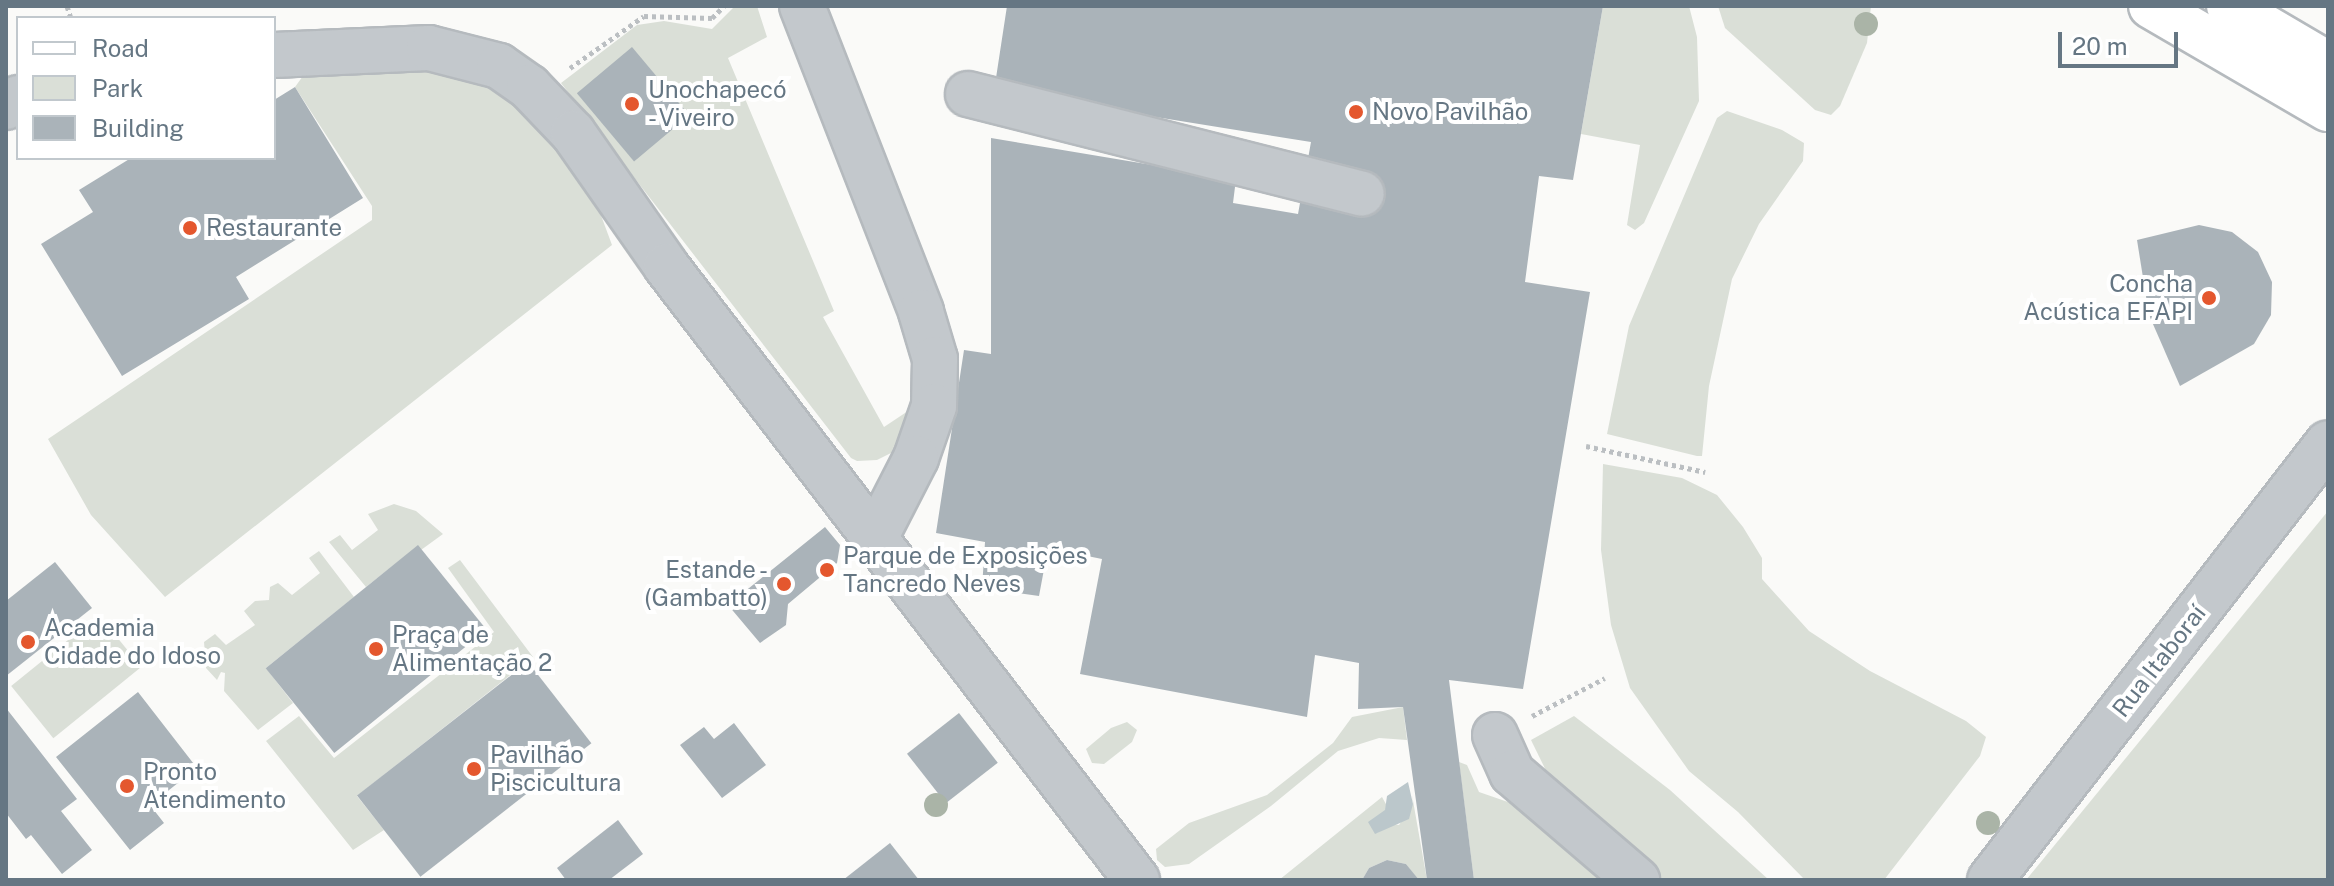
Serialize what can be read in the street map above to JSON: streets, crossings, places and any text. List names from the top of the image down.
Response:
{
  "streets": {
    "street": ["Rua Itaboraí"]
  },
  "places": [
    "Unochapecó - Viveiro",
    "Novo Pavilhão",
    "Restaurante",
    "Concha Acústica EFAPI",
    "Parque de Exposições Tancredo Neves",
    "Estande - (Gambatto)",
    "Academia Cidade do Idoso",
    "Praça de Alimentação 2",
    "Pavilhão Piscicultura",
    "Pronto Atendimento"
  ],
  "legend": ["Road", "Park", "Building"],
  "scale_bar": "20 m"
}
